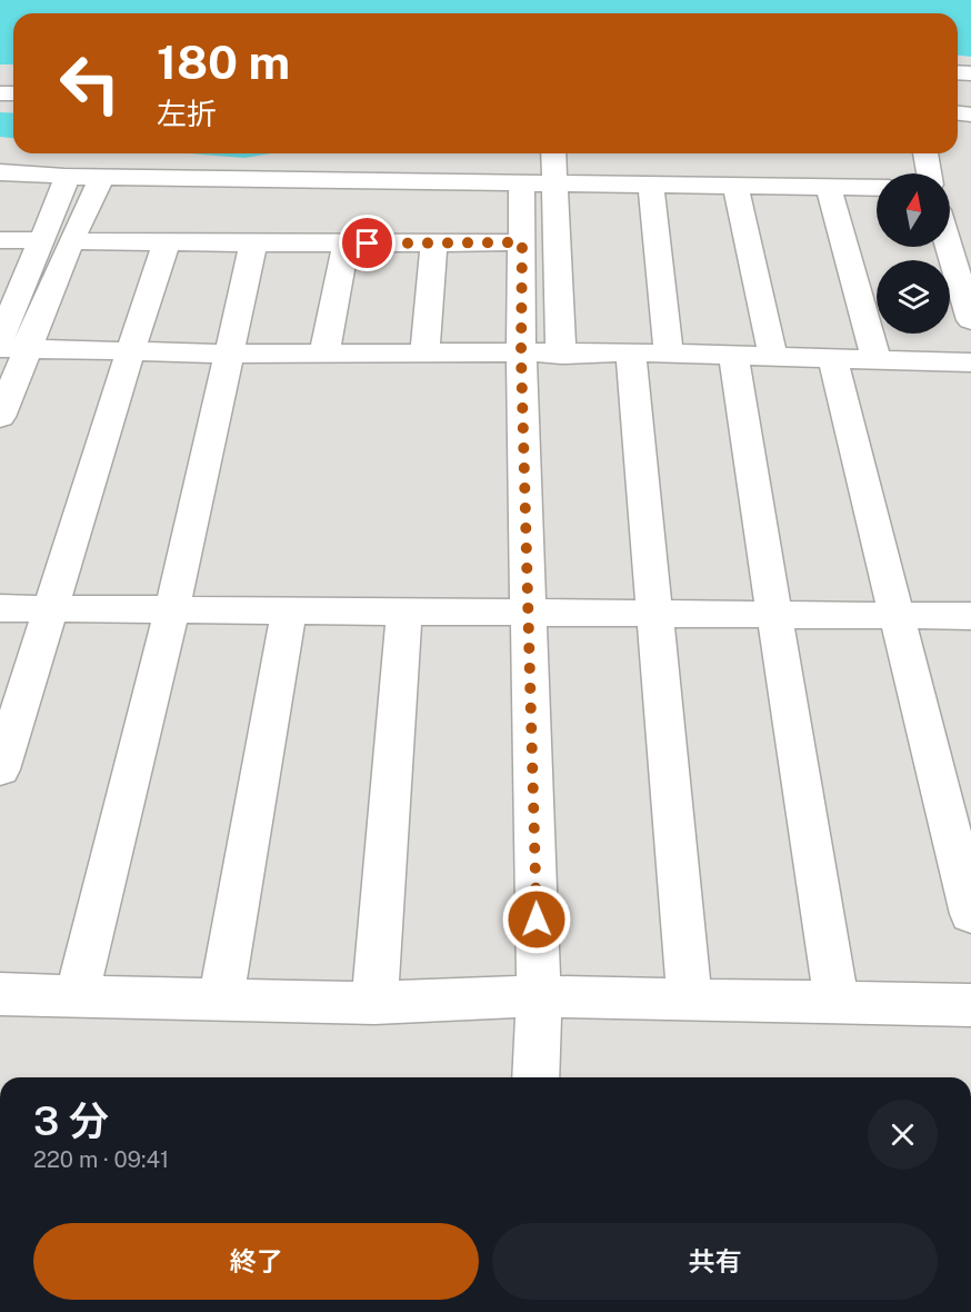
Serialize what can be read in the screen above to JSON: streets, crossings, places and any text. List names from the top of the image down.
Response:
{
  "north": "top",
  "page": {
    "turn": ["180 m", "左折"],
    "heading": ["3 分", "220 m · 09:41"],
    "buttons": ["終了", "共有"]
  }
}
